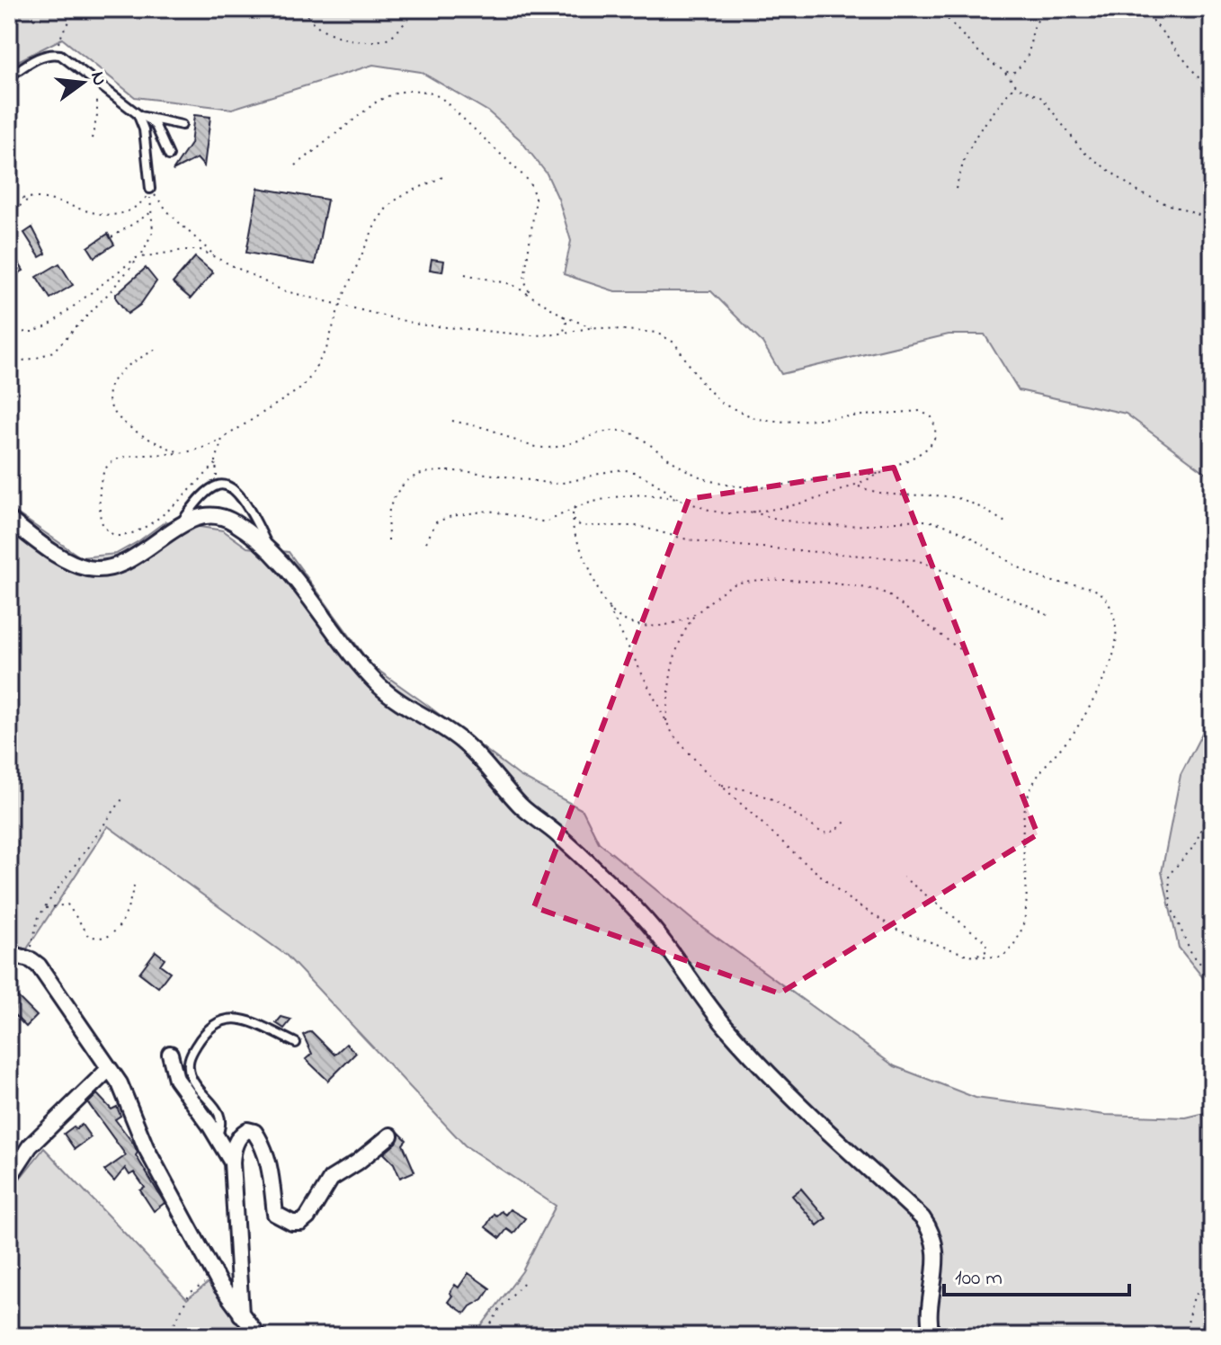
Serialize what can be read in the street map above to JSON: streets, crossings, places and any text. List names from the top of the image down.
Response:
{
  "scale_bar": "100 m",
  "north": "right"
}
